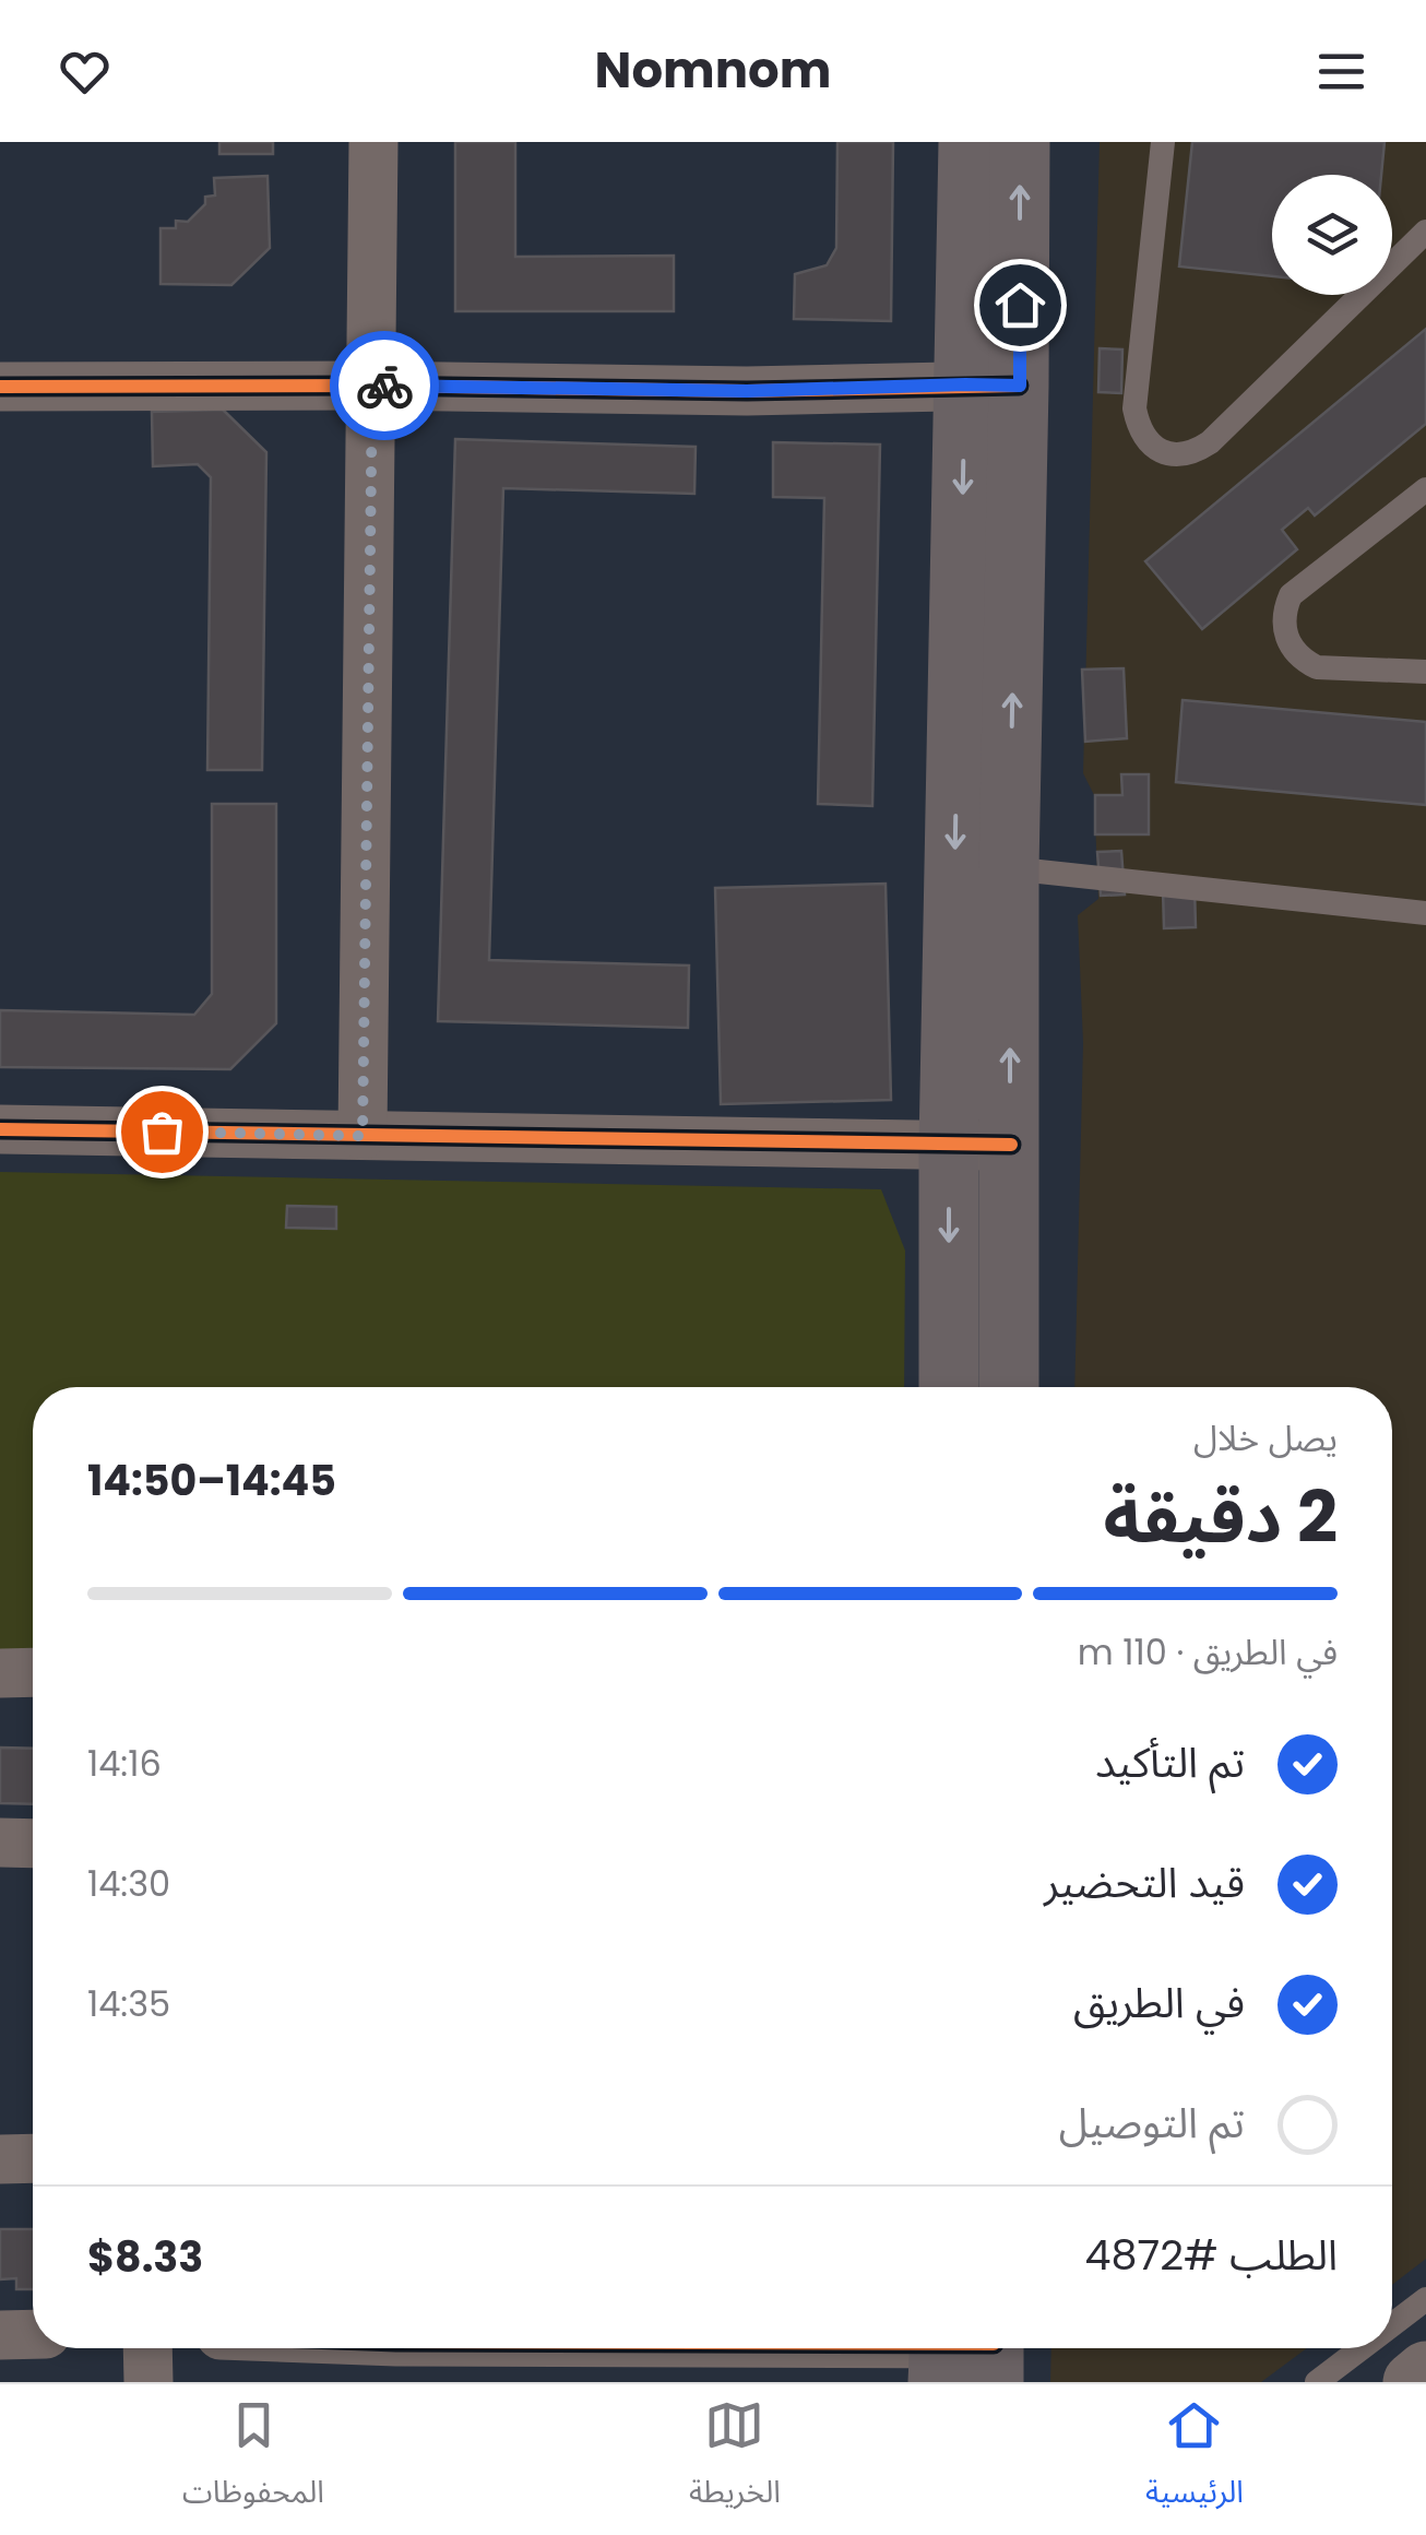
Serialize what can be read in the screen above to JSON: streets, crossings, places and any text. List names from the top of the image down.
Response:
{
  "page": {
    "header": "Nomnom",
    "heading": ["2 دقيقة", "يصل خلال", "14:45–14:50"],
    "panel": ["الطلب #4872", "$8.33"],
    "bar": "في الطريق · 110 m",
    "list": [
      ["تم التأكيد", "14:16"],
      ["قيد التحضير", "14:30"],
      ["في الطريق", "14:35"],
      "تم التوصيل"
    ],
    "tabs": ["الرئيسية", "الخريطة", "المحفوظات"]
  }
}
